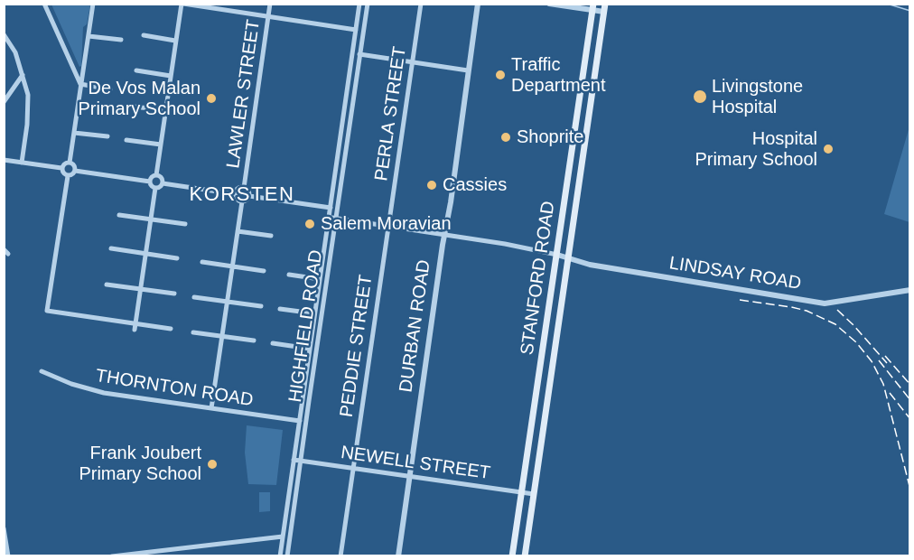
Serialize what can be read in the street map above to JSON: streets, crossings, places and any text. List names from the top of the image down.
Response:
{
  "streets": {
    "main road": ["STANFORD ROAD"],
    "street": [
      "LAWLER STREET",
      "PERLA STREET",
      "LINDSAY ROAD",
      "HIGHFIELD ROAD",
      "DURBAN ROAD",
      "PEDDIE STREET",
      "THORNTON ROAD",
      "NEWELL STREET"
    ]
  },
  "crossings": [
    ["PERLA STREET", "PEDDIE STREET"],
    ["LINDSAY ROAD", "STANFORD ROAD"],
    ["STANFORD ROAD", "NEWELL STREET"],
    ["HIGHFIELD ROAD", "THORNTON ROAD"],
    ["HIGHFIELD ROAD", "NEWELL STREET"],
    ["DURBAN ROAD", "NEWELL STREET"],
    ["PEDDIE STREET", "NEWELL STREET"]
  ],
  "districts": ["KORSTEN"],
  "places": [
    "Traffic Department",
    "Livingstone Hospital",
    "De Vos Malan Primary School",
    "Shoprite",
    "Hospital Primary School",
    "Cassies",
    "Salem Moravian",
    "Frank Joubert Primary School"
  ]
}
